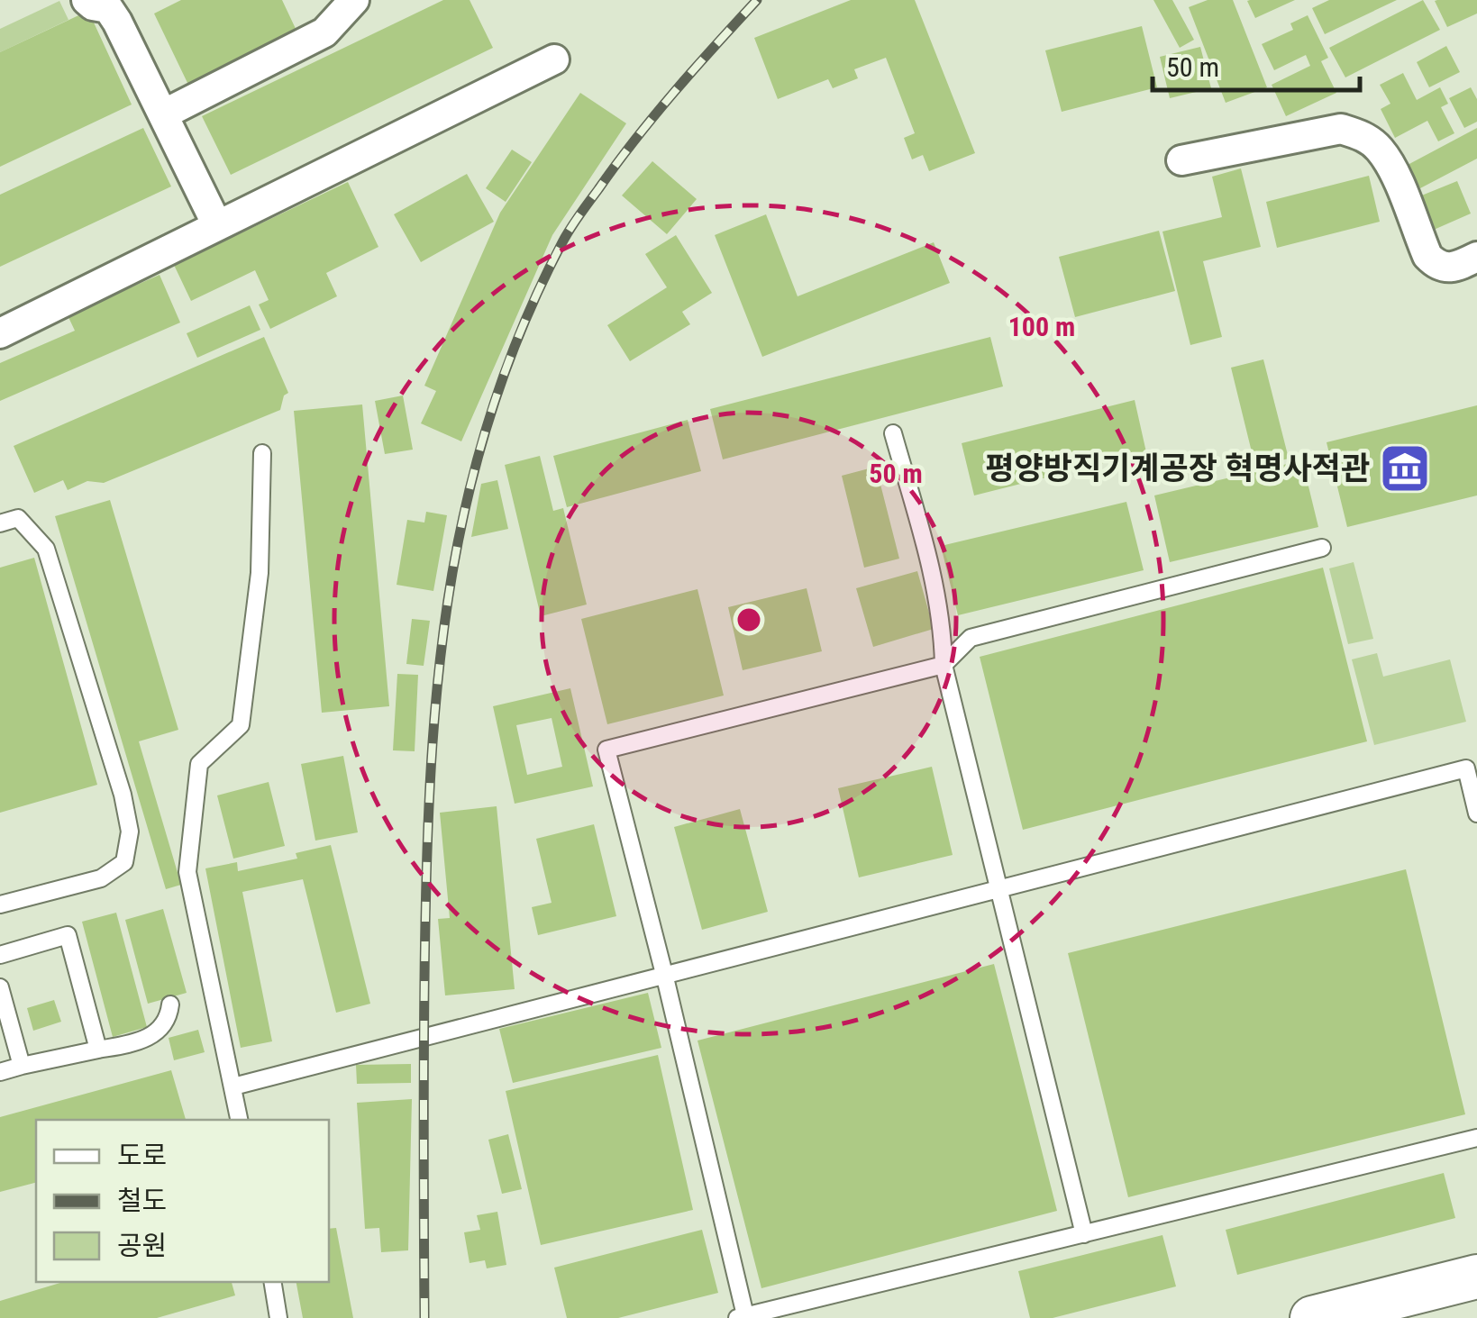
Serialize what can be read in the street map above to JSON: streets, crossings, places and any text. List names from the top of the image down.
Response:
{
  "places": {
    "museum": ["평양방직기계공장 혁명사적관"]
  },
  "legend": ["도로", "철도", "공원"],
  "scale_bar": "50 m",
  "rings": ["100 m", "50 m"]
}
